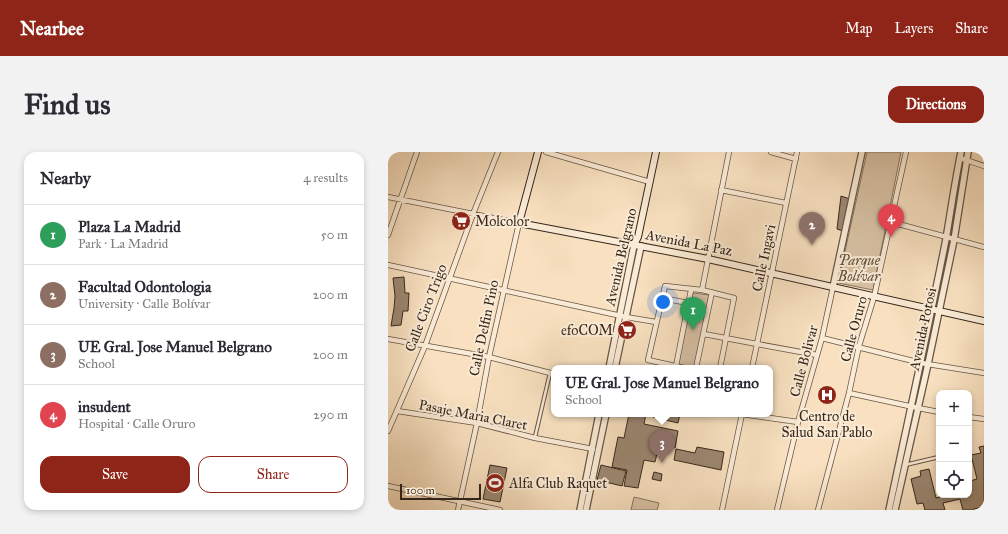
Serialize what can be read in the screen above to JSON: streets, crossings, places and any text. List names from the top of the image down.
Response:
{
  "streets": {
    "main road": ["Avenida La Paz", "Avenida Belgrano", "Calle Delfin Pino"],
    "street": [
      "Calle Ingavi",
      "Calle Ciro Trigo",
      "Calle Oruro",
      "Avenida Potosi",
      "Calle Bolivar",
      "Pasaje Maria Claret"
    ]
  },
  "crossings": [
    ["Avenida La Paz", "Avenida Belgrano"],
    ["Avenida La Paz", "Calle Ingavi"],
    ["Avenida La Paz", "Calle Ciro Trigo"],
    ["Avenida La Paz", "Calle Delfin Pino"],
    ["Avenida La Paz", "Calle Oruro"],
    ["Avenida La Paz", "Avenida Potosi"],
    ["Avenida La Paz", "Calle Bolivar"],
    ["Calle Ciro Trigo", "Pasaje Maria Claret"],
    ["Calle Delfin Pino", "Pasaje Maria Claret"]
  ],
  "parks": ["Parque Bolívar"],
  "places": {
    "supermarket": ["Molcolor", "efoCOM"],
    "hospital": ["Centro de Salud San Pablo"],
    "sports": ["Alfa Club Raquet"]
  },
  "scale_bar": "100 m",
  "page": {
    "header": "Nearbee",
    "nav": ["Map", "Layers", "Share"],
    "buttons": [
      "Directions",
      ["Save", "Share"]
    ],
    "title": "Find us",
    "heading": ["Nearby", "4 results"],
    "list": [
      {
        "mark": "1",
        "name": "Plaza La Madrid",
        "note": "Park · La Madrid",
        "value": "50 m"
      },
      {
        "mark": "2",
        "name": "Facultad Odontologia",
        "note": "University · Calle Bolívar",
        "value": "200 m"
      },
      {
        "mark": "3",
        "name": "UE Gral. Jose Manuel Belgrano",
        "note": "School",
        "value": "200 m"
      },
      {
        "mark": "4",
        "name": "insudent",
        "note": "Hospital · Calle Oruro",
        "value": "290 m"
      }
    ],
    "pins": [
      "4",
      "2",
      "1",
      "3"
    ],
    "popup": ["UE Gral. Jose Manuel Belgrano", "School"],
    "map_buttons": ["+", "−"],
    "scale": "100 m"
  }
}
